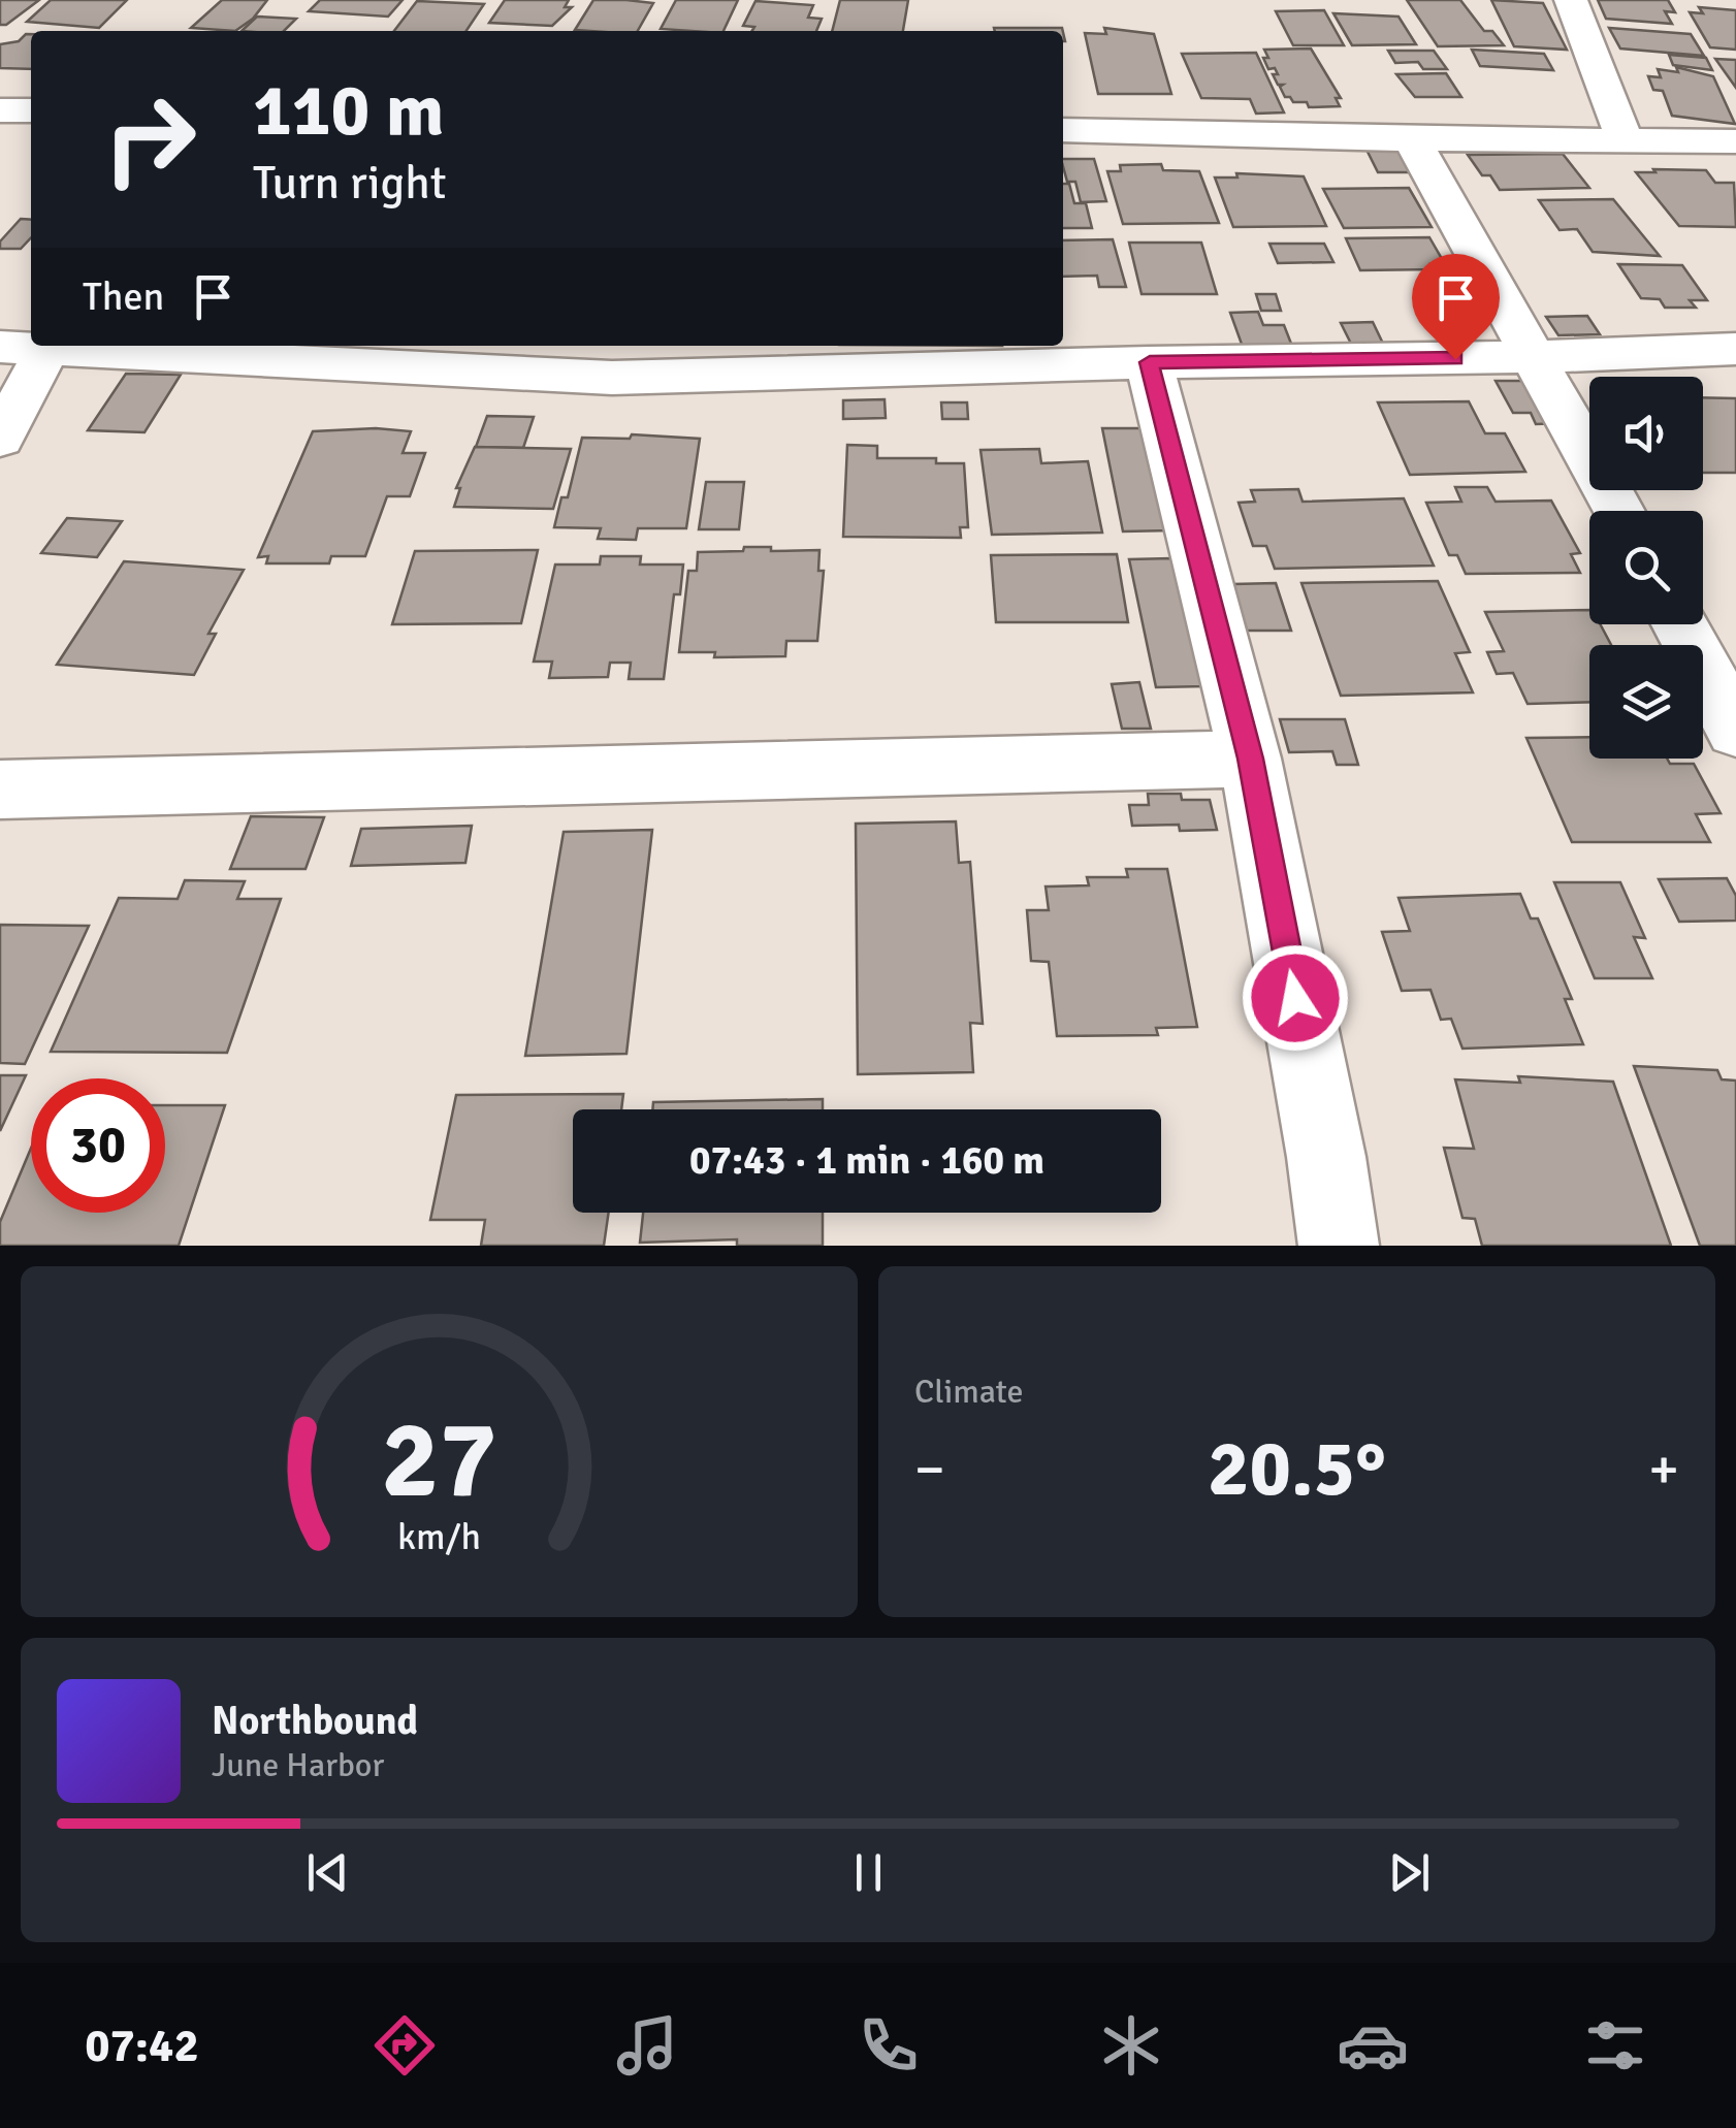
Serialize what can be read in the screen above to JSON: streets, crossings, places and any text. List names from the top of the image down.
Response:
{
  "page": {
    "turn": ["110 m", "Turn right"],
    "then": "Then",
    "limit": "30",
    "trip": "07:43 · 1 min · 160 m",
    "tile": "Climate",
    "heat": ["−", "20.5°", "+"],
    "song": ["Northbound", "June Harbor"],
    "tabs": "07:42",
    "gauge": ["27", "km/h"]
  }
}
